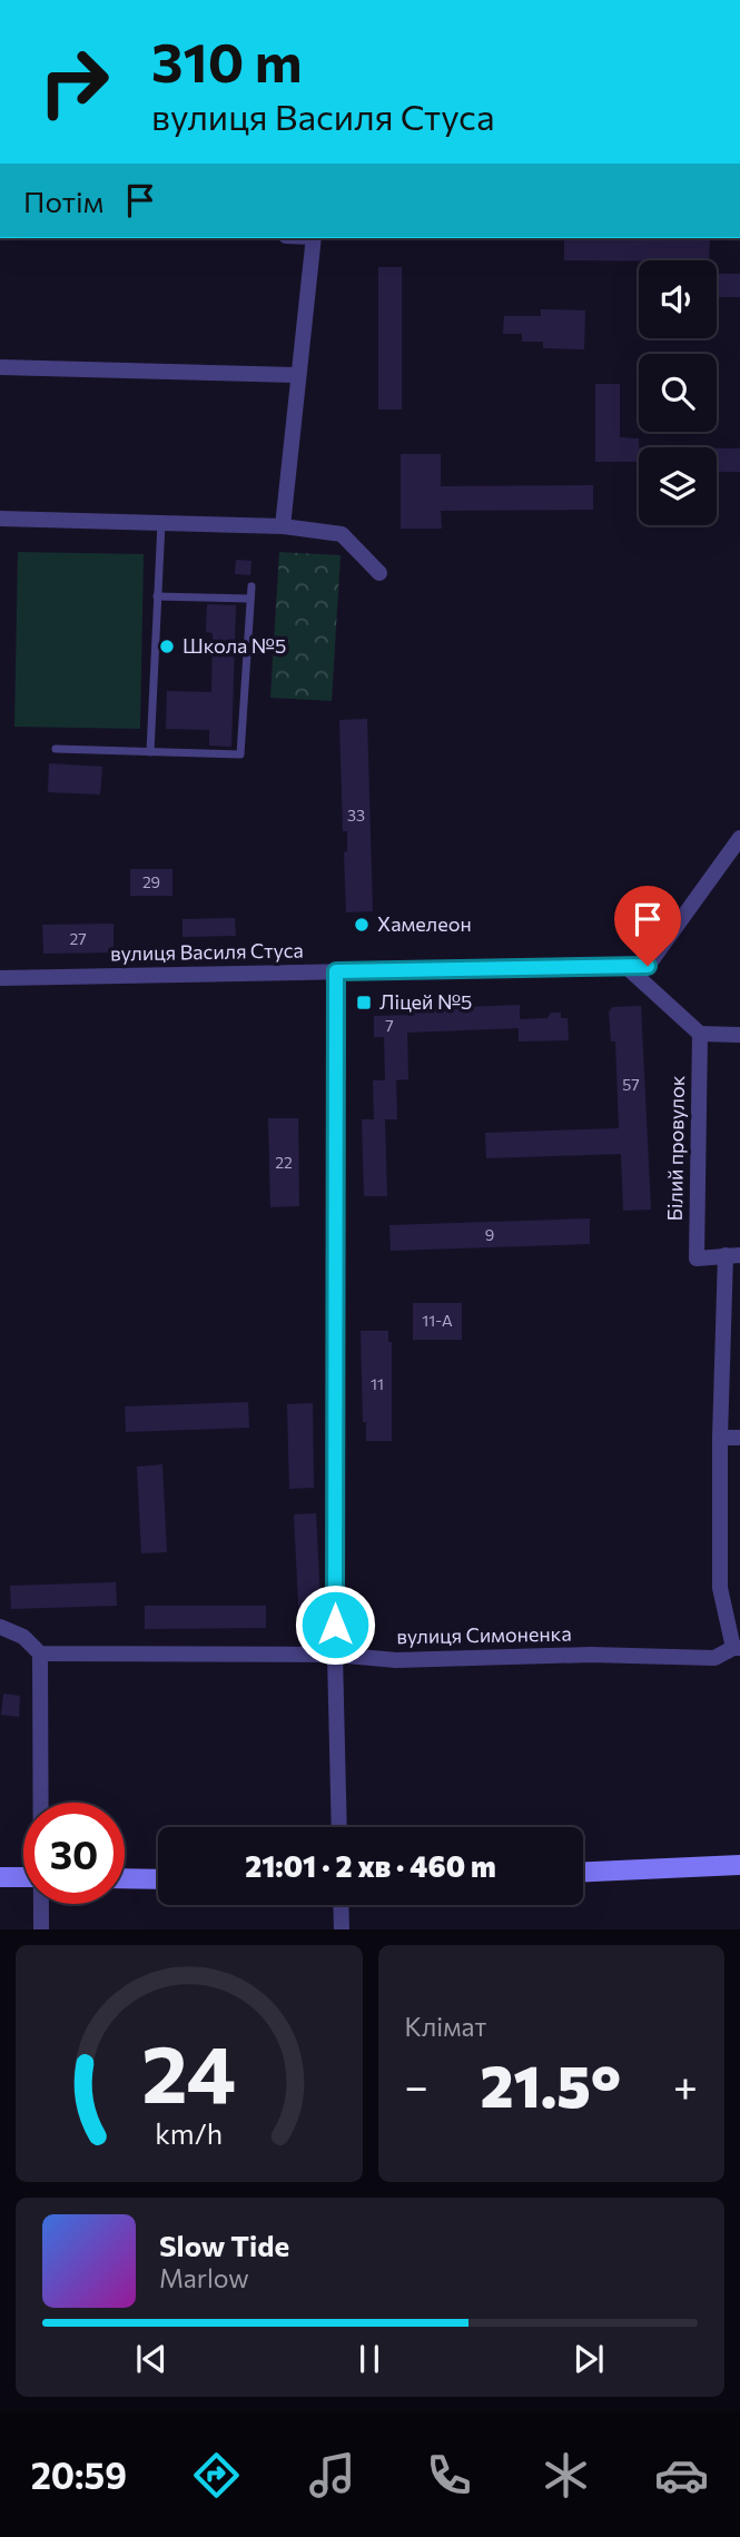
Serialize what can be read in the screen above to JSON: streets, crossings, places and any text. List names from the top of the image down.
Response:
{
  "streets": {
    "street": ["вулиця Василя Стуса", "Білий провулок", "вулиця Симоненка"]
  },
  "places": {
    "other": ["Школа №5", "Хамелеон"],
    "transit": ["Ліцей №5"]
  },
  "house_numbers": [
    "33",
    "29",
    "27",
    "7",
    "57",
    "22",
    "9",
    "11-А",
    "11"
  ],
  "page": {
    "turn": ["310 m", "вулиця Василя Стуса"],
    "then": "Потім",
    "limit": "30",
    "trip": "21:01 · 2 хв · 460 m",
    "tile": "Клімат",
    "heat": ["−", "21.5°", "+"],
    "song": ["Slow Tide", "Marlow"],
    "tabs": "20:59",
    "gauge": ["24", "km/h"]
  }
}
